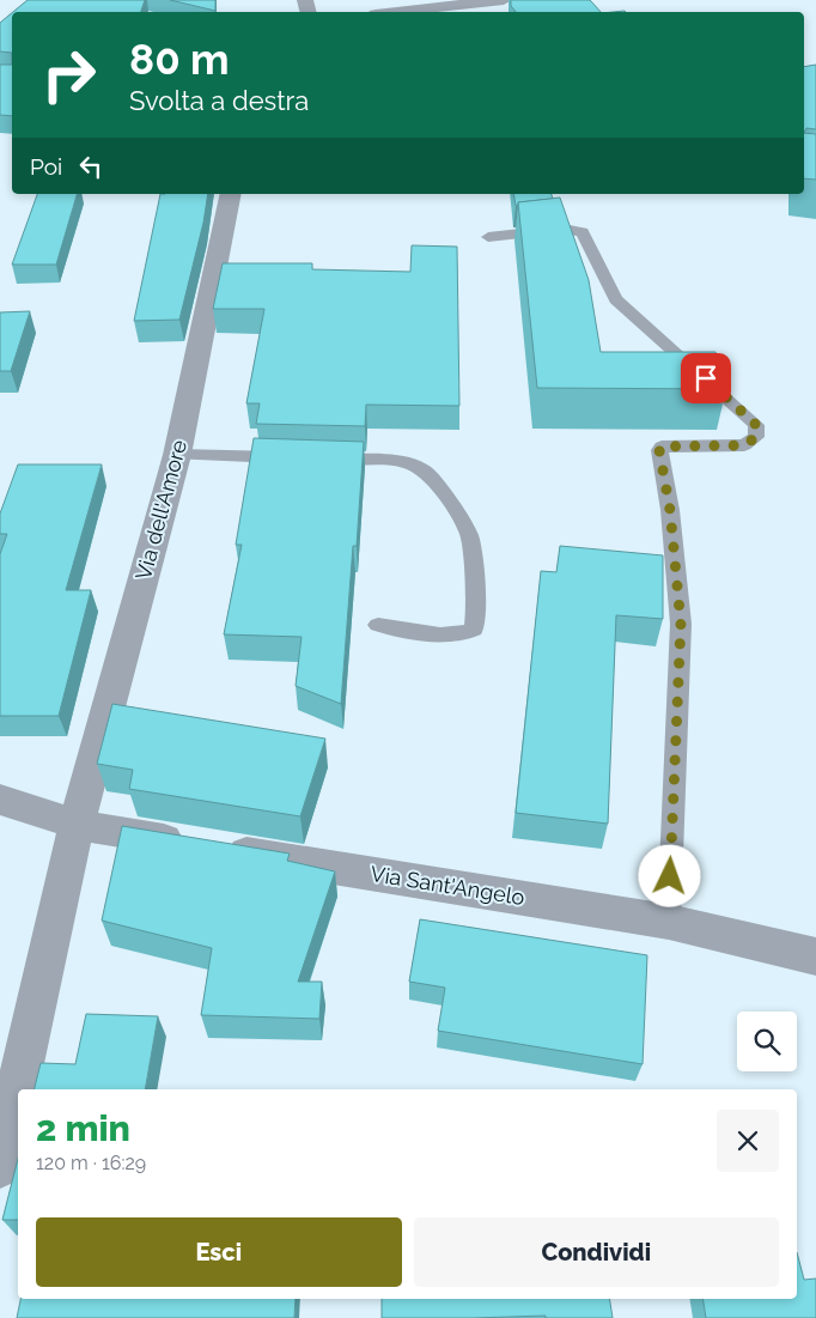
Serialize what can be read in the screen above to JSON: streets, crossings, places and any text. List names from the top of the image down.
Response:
{
  "streets": {
    "street": ["Via dell'Amore", "Via Sant'Angelo"]
  },
  "crossings": [
    ["Via dell'Amore", "Via Sant'Angelo"]
  ],
  "page": {
    "turn": ["80 m", "Svolta a destra"],
    "then": "Poi",
    "heading": ["2 min", "120 m · 16:29"],
    "buttons": ["Esci", "Condividi"]
  }
}
